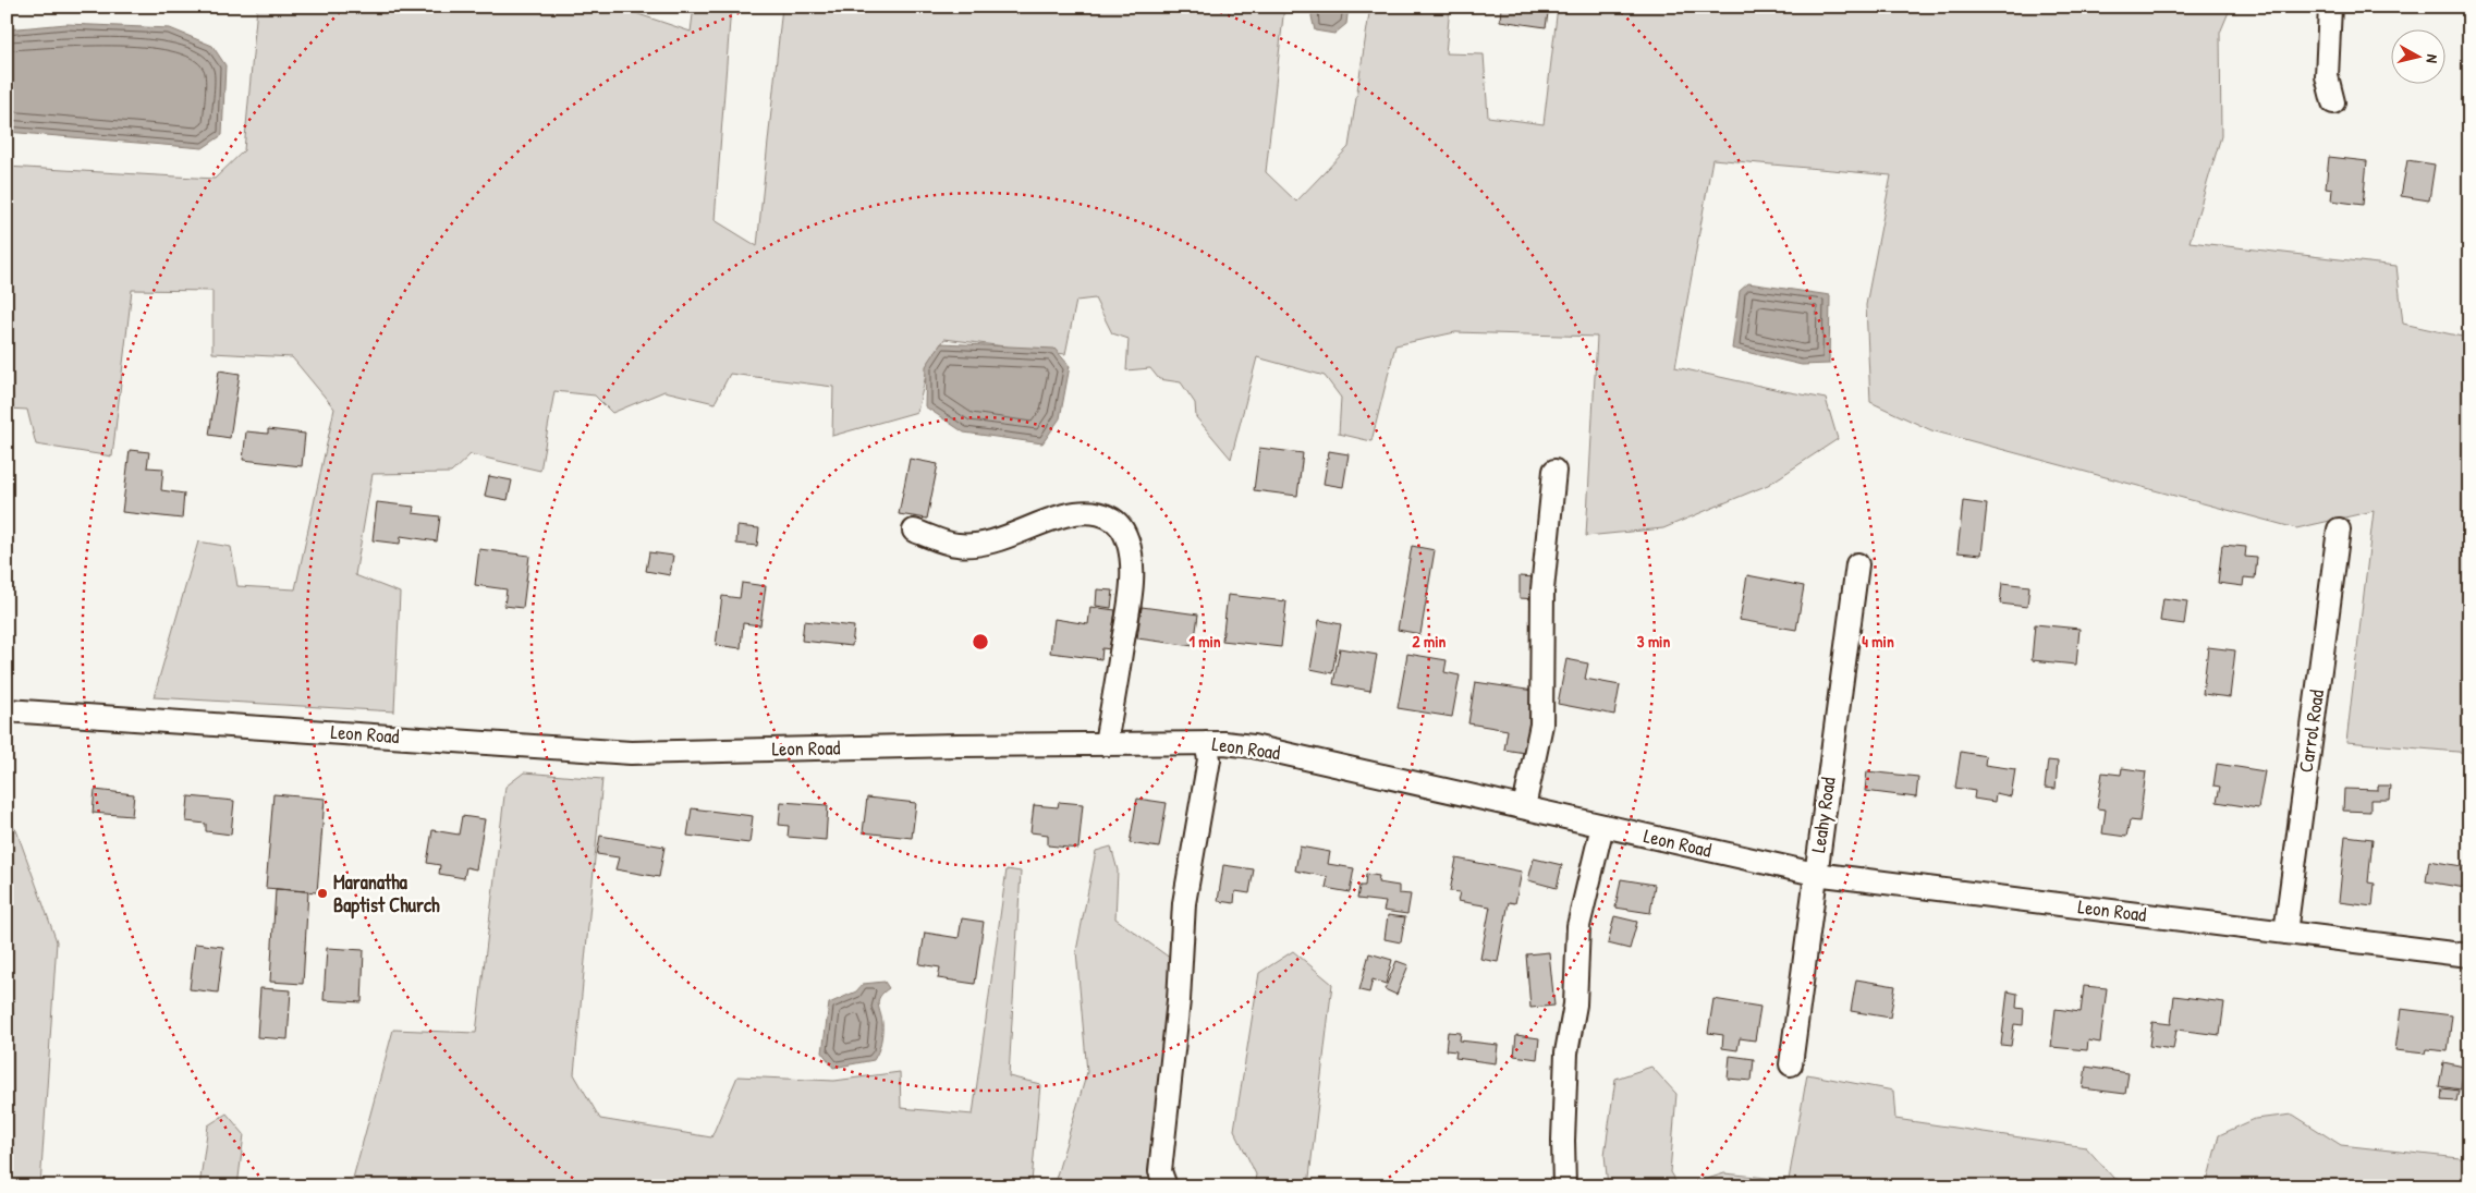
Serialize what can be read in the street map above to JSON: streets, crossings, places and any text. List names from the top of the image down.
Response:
{
  "streets": {
    "street": ["Carrol Road", "Leon Road", "Leahy Road"]
  },
  "crossings": [
    ["Carrol Road", "Leon Road"],
    ["Leon Road", "Leahy Road"]
  ],
  "places": ["Maranatha Baptist Church"],
  "north": "right",
  "rings": [
    "1 min",
    "2 min",
    "3 min",
    "4 min"
  ]
}
